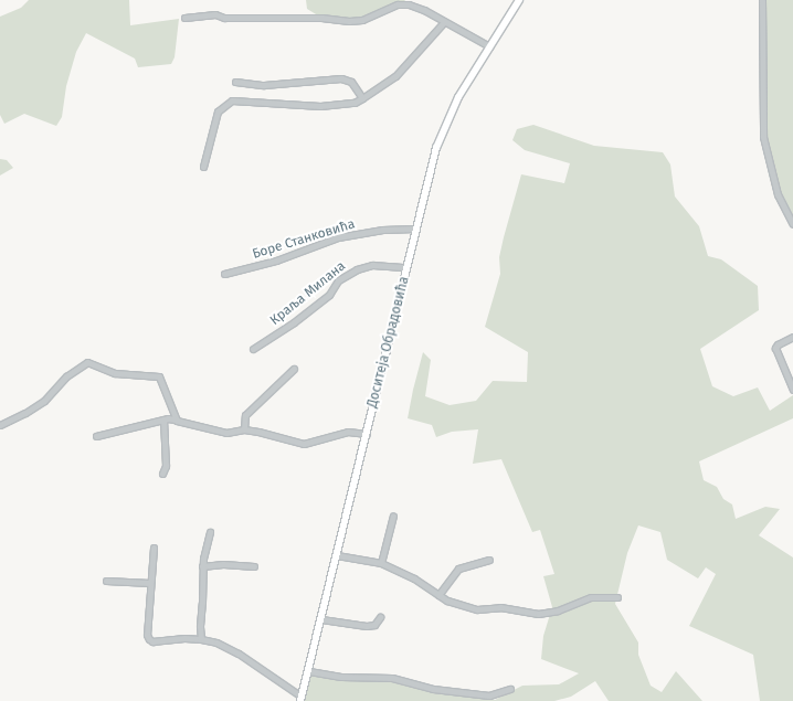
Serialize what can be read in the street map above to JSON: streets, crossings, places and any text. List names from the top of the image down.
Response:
{
  "streets": {
    "main road": ["Доситеја Обрадовића"],
    "street": ["Боре Станковића", "Краља Милана"]
  },
  "crossings": [
    ["Боре Станковића", "Доситеја Обрадовића"],
    ["Краља Милана", "Доситеја Обрадовића"]
  ]
}
